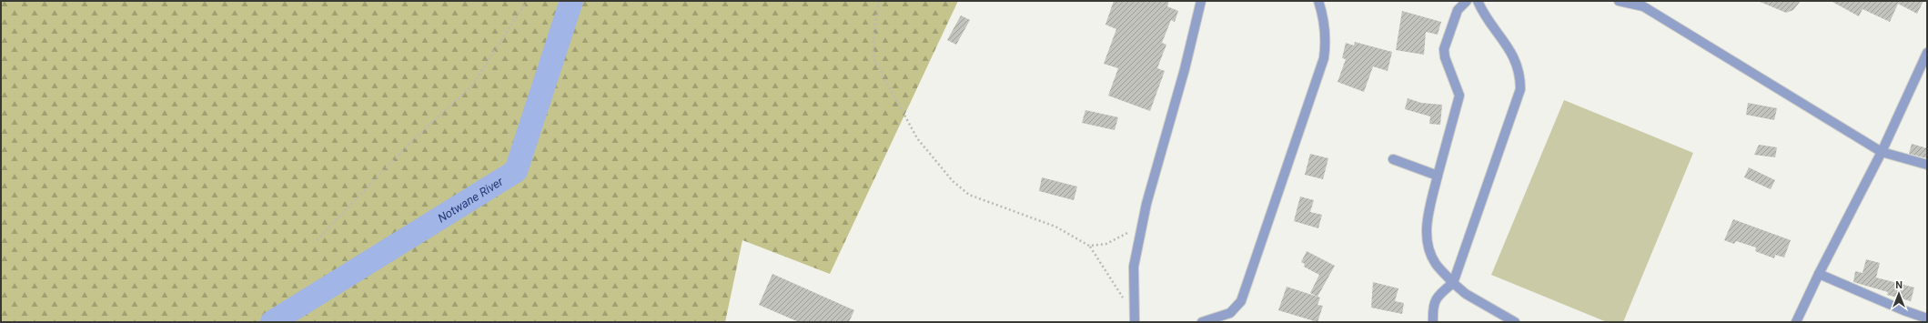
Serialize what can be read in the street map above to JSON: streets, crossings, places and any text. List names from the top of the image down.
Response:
{
  "water": ["Notwane River"],
  "north": "top"
}
